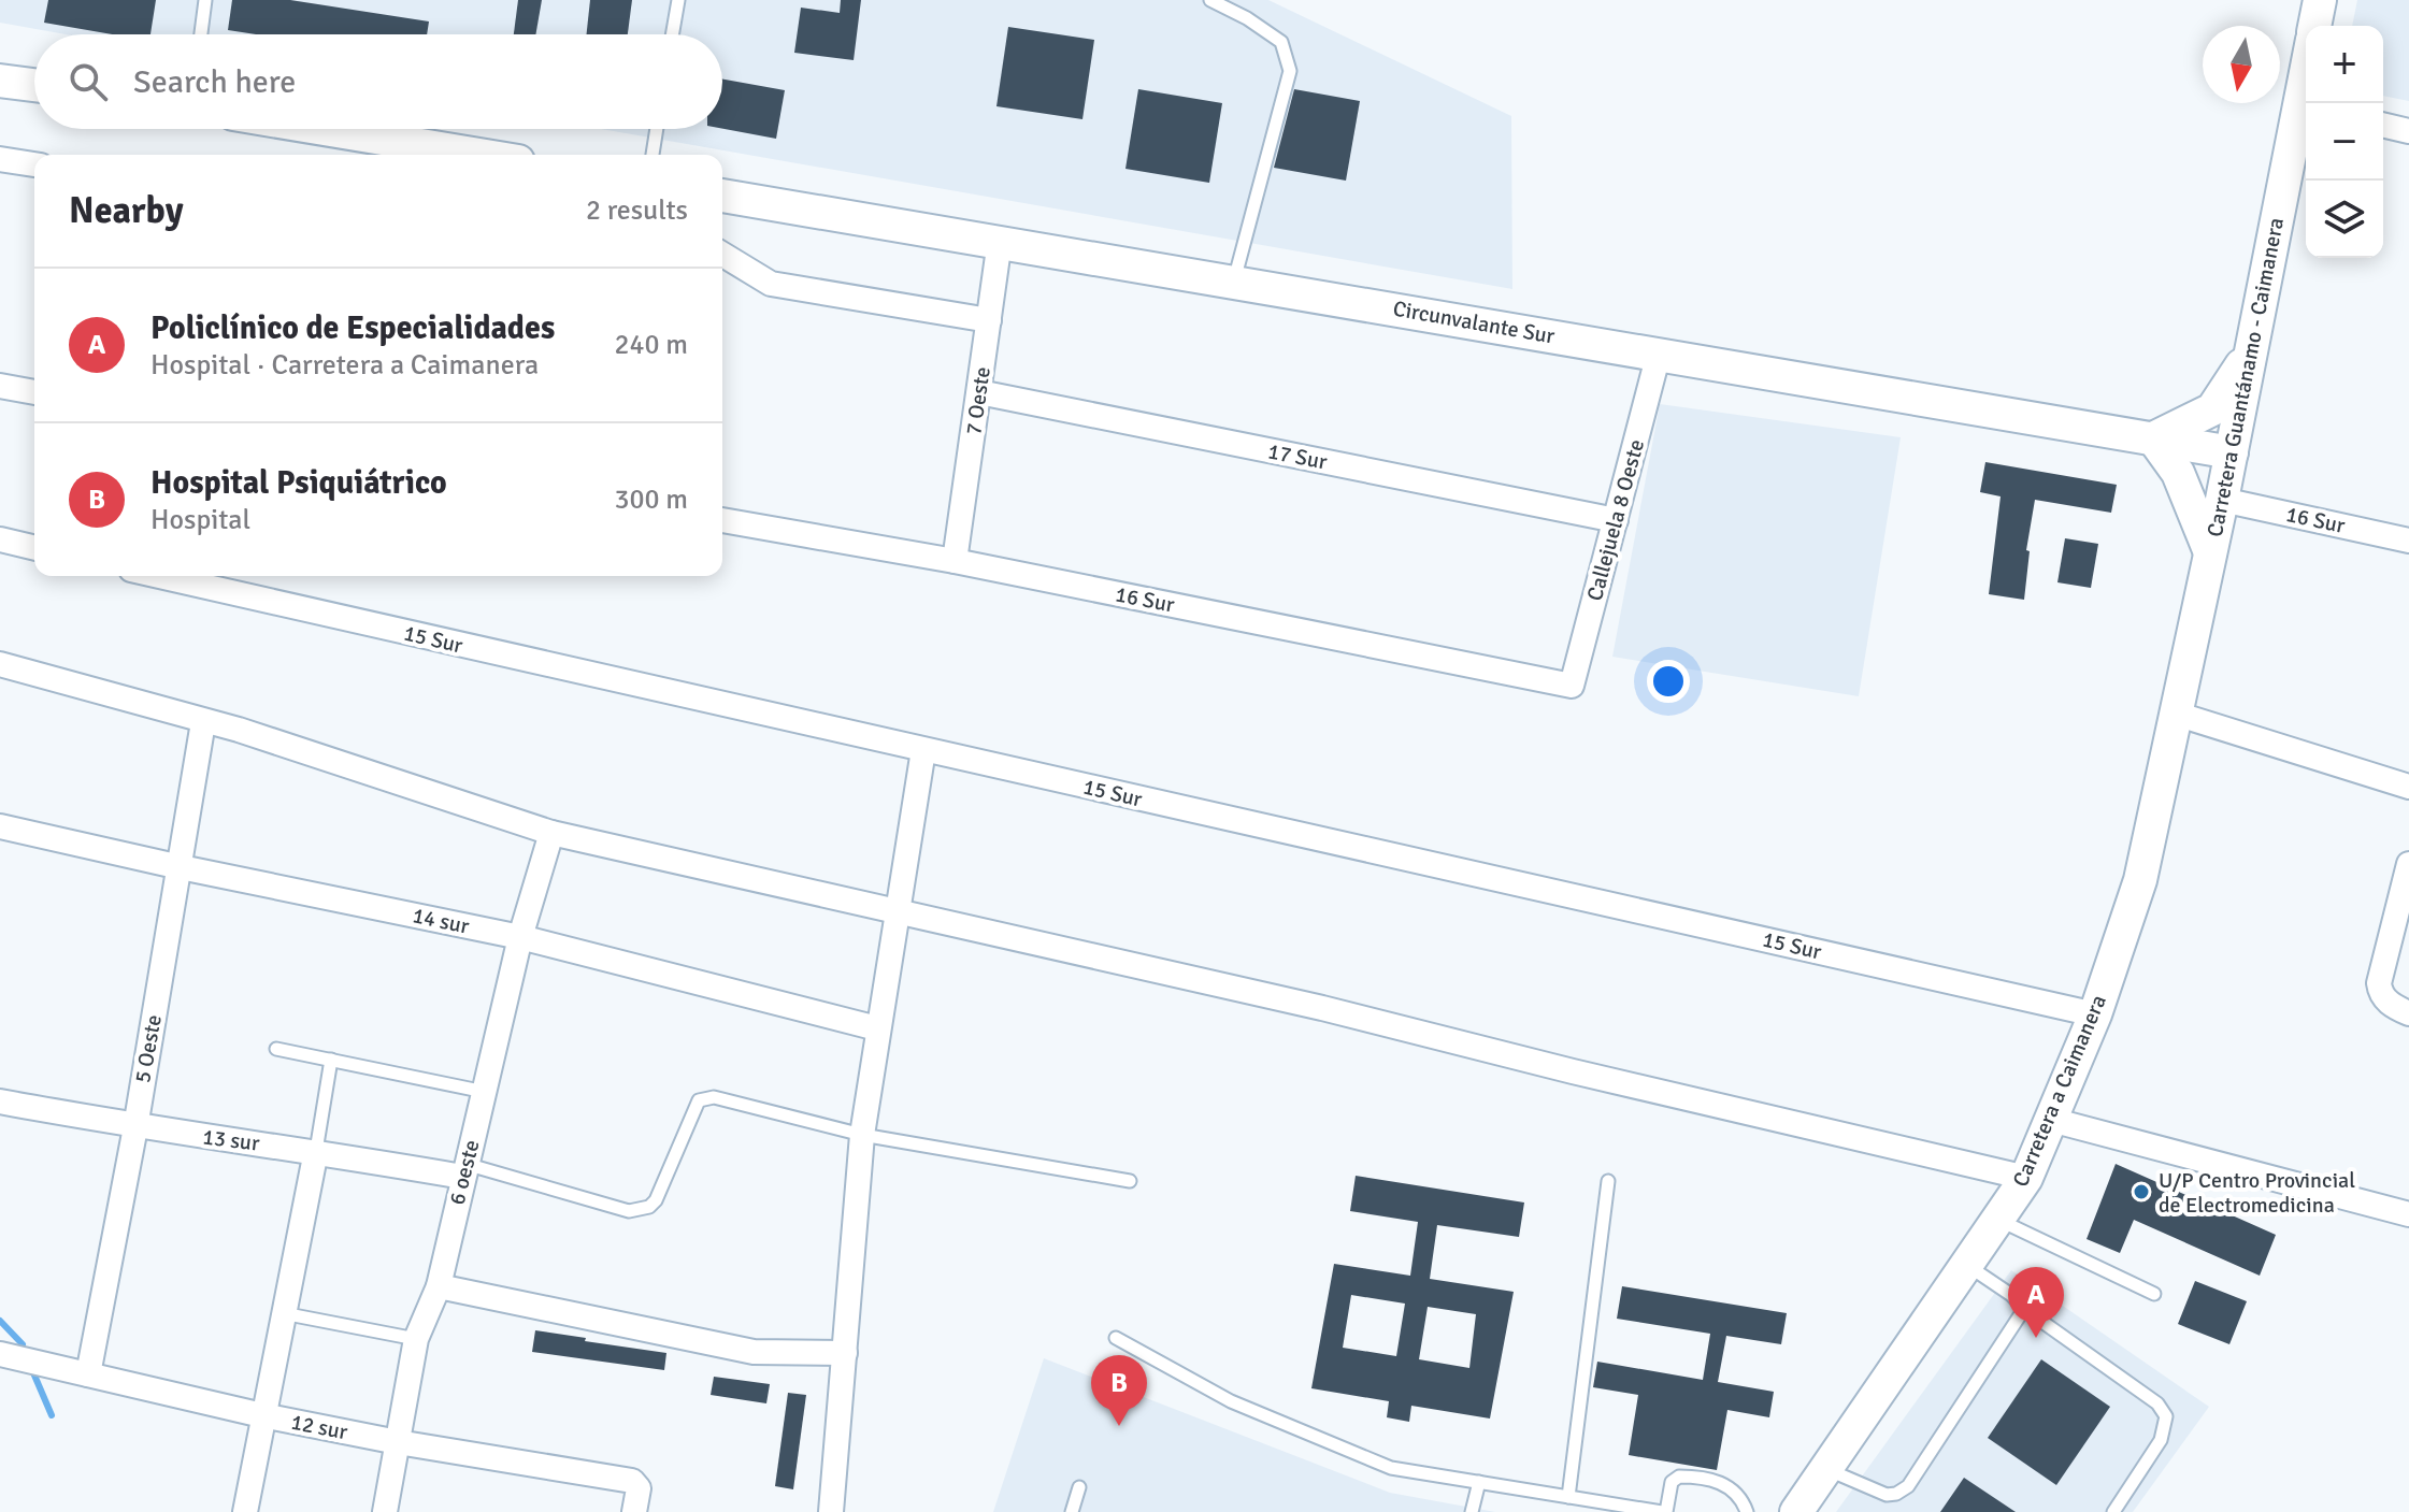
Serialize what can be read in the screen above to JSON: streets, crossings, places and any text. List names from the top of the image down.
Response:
{
  "streets": {
    "main road": ["Circunvalante Sur", "Carretera Guantánamo - Caimanera", "Carretera a Caimanera"],
    "street": [
      "7 Oeste",
      "17 Sur",
      "Callejuela 8 Oeste",
      "16 Sur",
      "15 Sur",
      "14 sur",
      "5 Oeste",
      "13 sur",
      "6 oeste",
      "12 sur"
    ]
  },
  "crossings": [
    ["Circunvalante Sur", "Carretera Guantánamo - Caimanera"],
    ["Circunvalante Sur", "7 Oeste"],
    ["Circunvalante Sur", "Callejuela 8 Oeste"],
    ["Carretera Guantánamo - Caimanera", "16 Sur"],
    ["Carretera Guantánamo - Caimanera", "Carretera a Caimanera"],
    ["7 Oeste", "17 Sur"],
    ["7 Oeste", "16 Sur"],
    ["17 Sur", "Callejuela 8 Oeste"],
    ["Callejuela 8 Oeste", "16 Sur"],
    ["15 Sur", "Carretera a Caimanera"],
    ["14 sur", "5 Oeste"],
    ["14 sur", "6 oeste"],
    ["5 Oeste", "13 sur"],
    ["5 Oeste", "12 sur"],
    ["13 sur", "6 oeste"],
    ["6 oeste", "12 sur"]
  ],
  "places": ["U/P Centro Provincial de Electromedicina"],
  "north": "bottom",
  "page": {
    "map_buttons": ["+", "−"],
    "search": "Search here",
    "heading": ["Nearby", "2 results"],
    "list": [
      {
        "mark": "A",
        "name": "Policlínico de Especialidades",
        "note": "Hospital · Carretera a Caimanera",
        "value": "240 m"
      },
      {
        "mark": "B",
        "name": "Hospital Psiquiátrico",
        "note": "Hospital",
        "value": "300 m"
      }
    ],
    "pins": ["A", "B"]
  }
}
